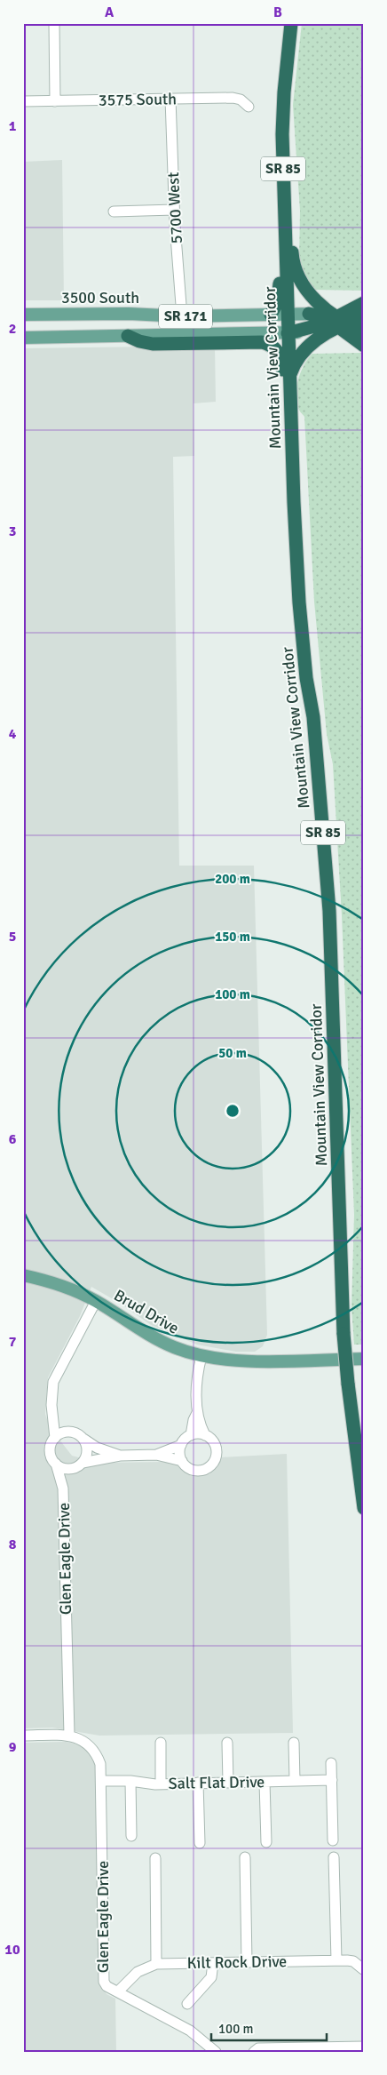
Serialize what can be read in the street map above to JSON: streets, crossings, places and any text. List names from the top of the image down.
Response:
{
  "streets": {
    "highway": ["SR 85", "Mountain View Corridor"],
    "main road": ["3500 South", "SR 171", "Brud Drive"],
    "street": [
      "3575 South",
      "5700 West",
      "Glen Eagle Drive",
      "Salt Flat Drive",
      "Kilt Rock Drive"
    ]
  },
  "crossings": [
    ["3575 South", "5700 West"],
    ["5700 West", "3500 South"],
    ["3500 South", "Mountain View Corridor"],
    ["SR 171", "Mountain View Corridor"],
    ["Glen Eagle Drive", "Salt Flat Drive"],
    ["Glen Eagle Drive", "Kilt Rock Drive"]
  ],
  "scale_bar": "100 m",
  "grid": {
    "columns": ["A", "B"],
    "rows": [
      "1",
      "2",
      "3",
      "4",
      "5",
      "6",
      "7",
      "8",
      "9",
      "10"
    ]
  },
  "rings": [
    "200 m",
    "150 m",
    "100 m",
    "50 m"
  ]
}
